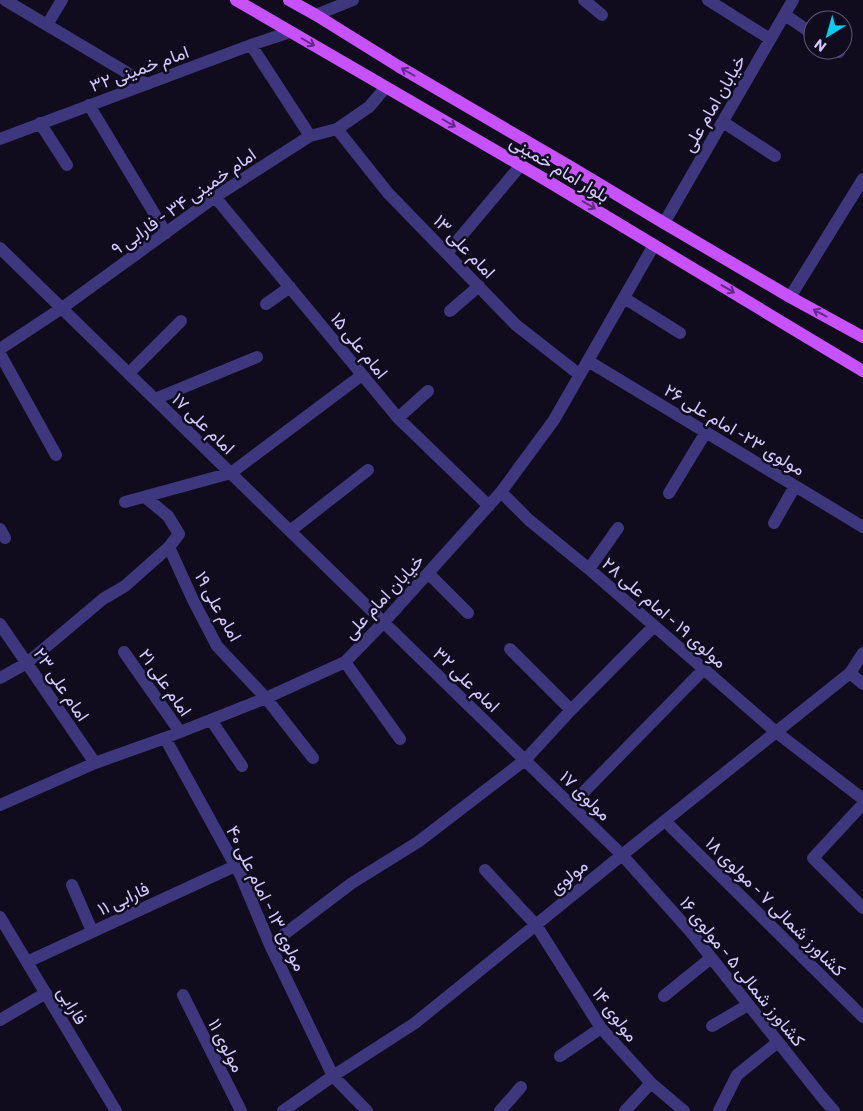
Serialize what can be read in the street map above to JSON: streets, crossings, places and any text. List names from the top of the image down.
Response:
{
  "streets": {
    "main road": ["بلوار امام خمینی"],
    "street": [
      "امام خمینی ۳۲",
      "خیابان امام علی",
      "امام خمینی ۳۴ - فارابی ۹",
      "امام علی ۱۳",
      "امام علی ۱۵",
      "امام علی ۱۷",
      "مولوی ۲۳- امام علی ۲۶",
      "امام علی ۱۹",
      "مولوی ۱۹ - امام علی ۲۸",
      "امام علی ۳۲",
      "امام علی ۲۱",
      "امام علی ۲۳",
      "مولوی ۱۷",
      "مولوی",
      "فارابی ۱۱",
      "مولوی ۱۳ - امام علی ۴۰",
      "کشاورز شمالی ۷ - مولوی ۱۸",
      "کشاورز شمالی ۵ - مولوی ۱۶",
      "فارابی",
      "مولوی ۱۴",
      "مولوی ۱۱"
    ]
  },
  "crossings": [
    ["امام خمینی ۳۲", "بلوار امام خمینی"],
    ["خیابان امام علی", "بلوار امام خمینی"],
    ["خیابان امام علی", "امام علی ۱۳"],
    ["خیابان امام علی", "امام علی ۱۵"],
    ["خیابان امام علی", "امام علی ۱۷"],
    ["خیابان امام علی", "مولوی ۲۳- امام علی ۲۶"],
    ["خیابان امام علی", "امام علی ۱۹"],
    ["خیابان امام علی", "مولوی ۱۹ - امام علی ۲۸"],
    ["خیابان امام علی", "امام علی ۳۲"],
    ["خیابان امام علی", "امام علی ۲۱"],
    ["خیابان امام علی", "امام علی ۲۳"],
    ["خیابان امام علی", "مولوی ۱۳ - امام علی ۴۰"],
    ["بلوار امام خمینی", "امام خمینی ۳۴ - فارابی ۹"],
    ["امام خمینی ۳۴ - فارابی ۹", "امام علی ۱۳"],
    ["امام خمینی ۳۴ - فارابی ۹", "امام علی ۱۵"],
    ["امام خمینی ۳۴ - فارابی ۹", "امام علی ۱۷"],
    ["امام علی ۱۷", "امام علی ۳۲"],
    ["مولوی ۱۹ - امام علی ۲۸", "مولوی"],
    ["امام علی ۳۲", "مولوی ۱۷"],
    ["مولوی ۱۷", "مولوی"],
    ["مولوی ۱۷", "کشاورز شمالی ۵ - مولوی ۱۶"],
    ["مولوی", "مولوی ۱۳ - امام علی ۴۰"],
    ["مولوی", "کشاورز شمالی ۷ - مولوی ۱۸"],
    ["مولوی", "کشاورز شمالی ۵ - مولوی ۱۶"],
    ["مولوی", "مولوی ۱۴"],
    ["فارابی ۱۱", "مولوی ۱۳ - امام علی ۴۰"],
    ["فارابی ۱۱", "فارابی"]
  ],
  "north": "bottom left"
}
